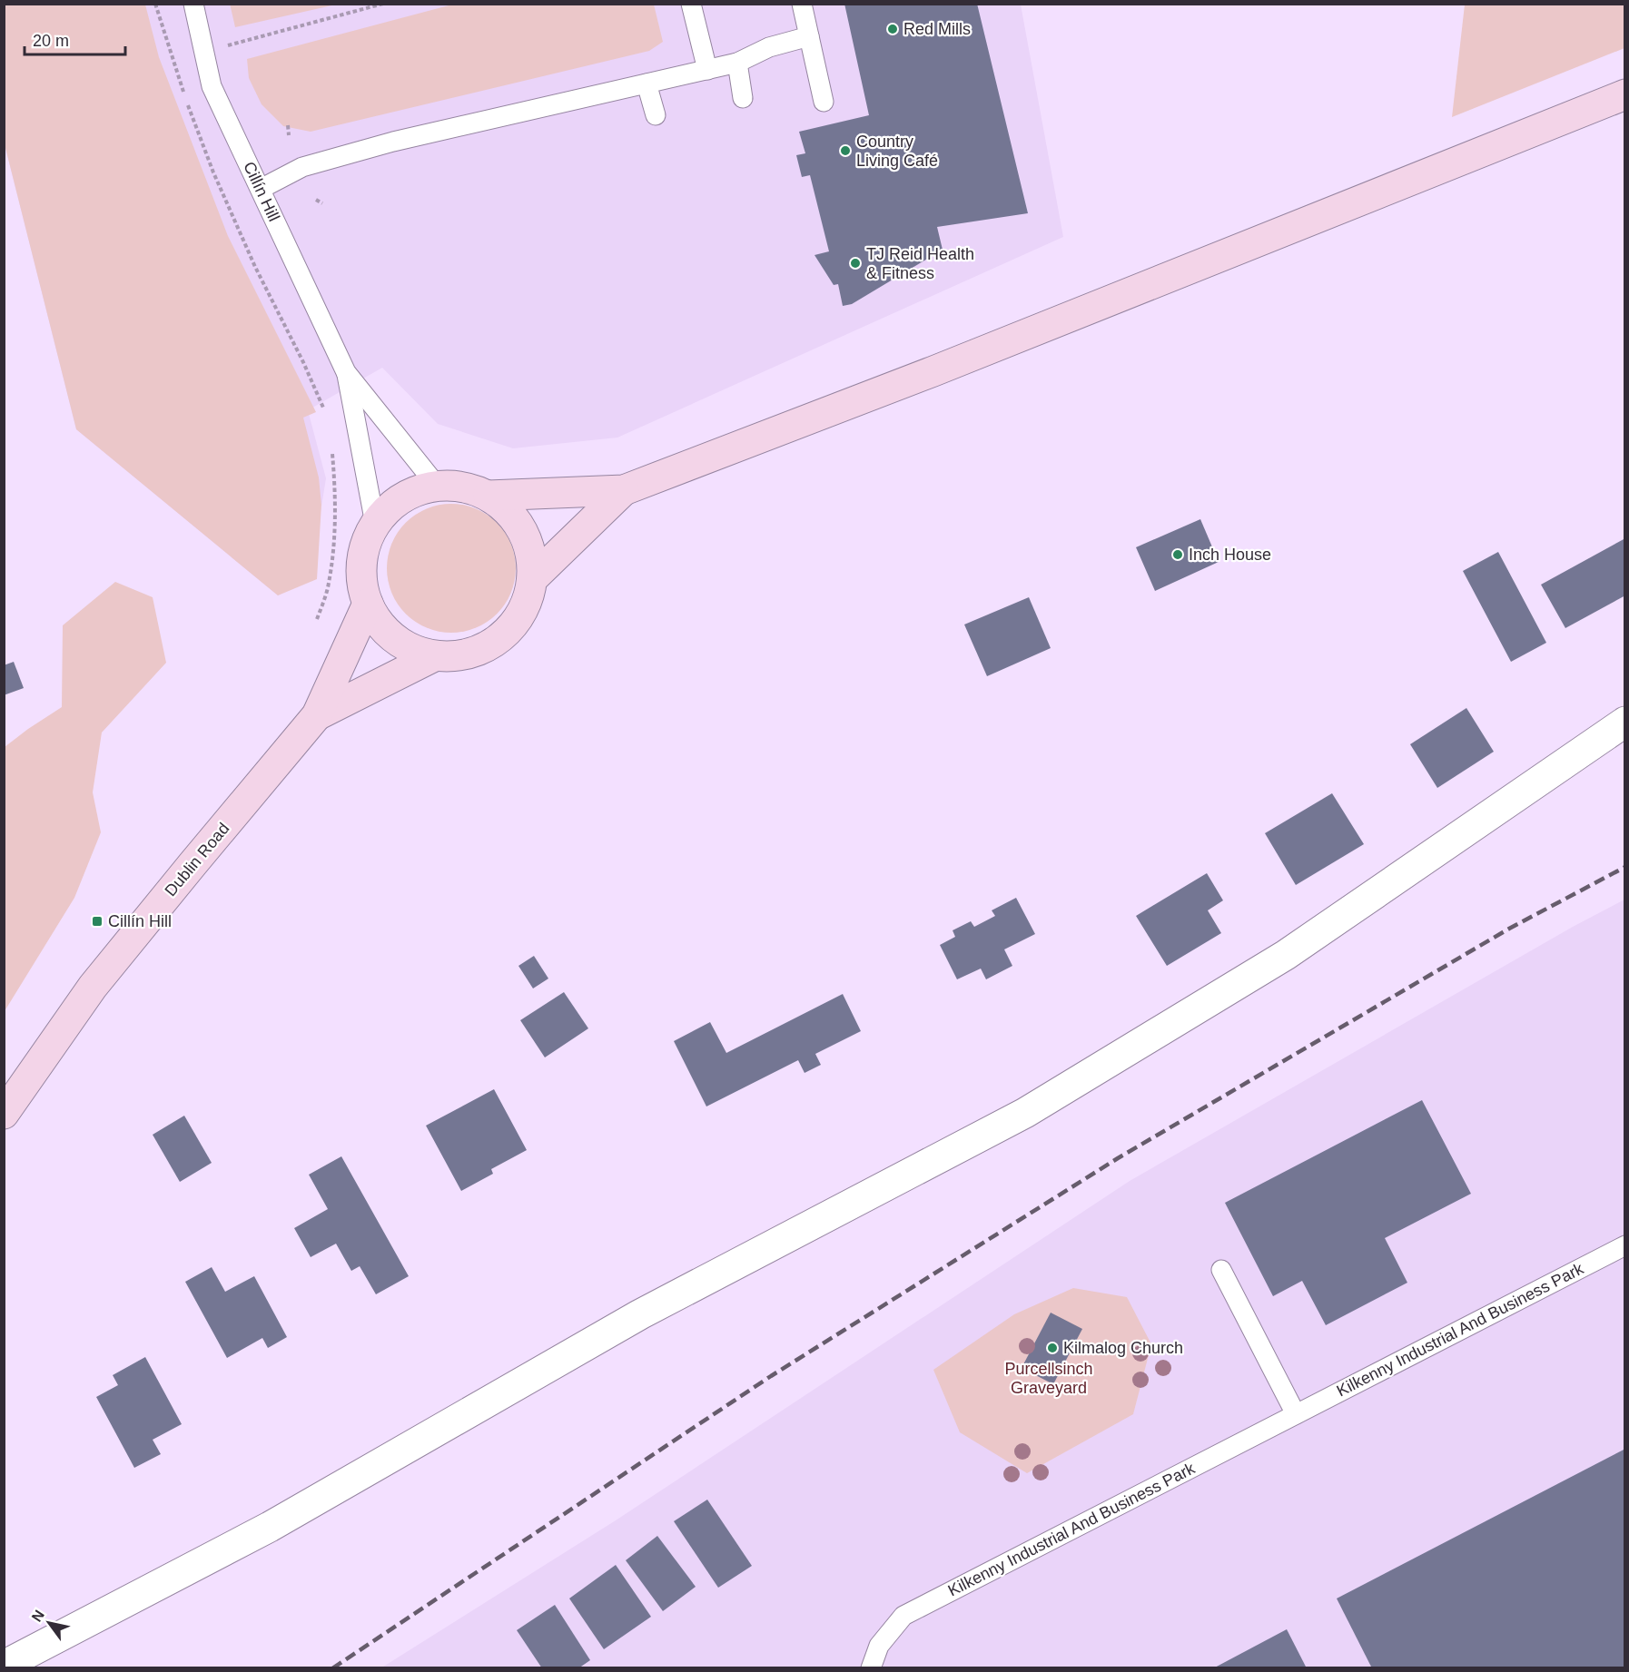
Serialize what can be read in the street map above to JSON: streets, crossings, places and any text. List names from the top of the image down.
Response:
{
  "streets": {
    "main road": ["Dublin Road"],
    "lane": ["Cillín Hill", "Kilkenny Industrial And Business Park"]
  },
  "parks": ["Purcellsinch Graveyard"],
  "places": {
    "other": [
      "Red Mills",
      "Country Living Café",
      "TJ Reid Health & Fitness",
      "Inch House",
      "Kilmalog Church"
    ],
    "transit": ["Cillín Hill"]
  },
  "scale_bar": "20 m",
  "north": "top left"
}
